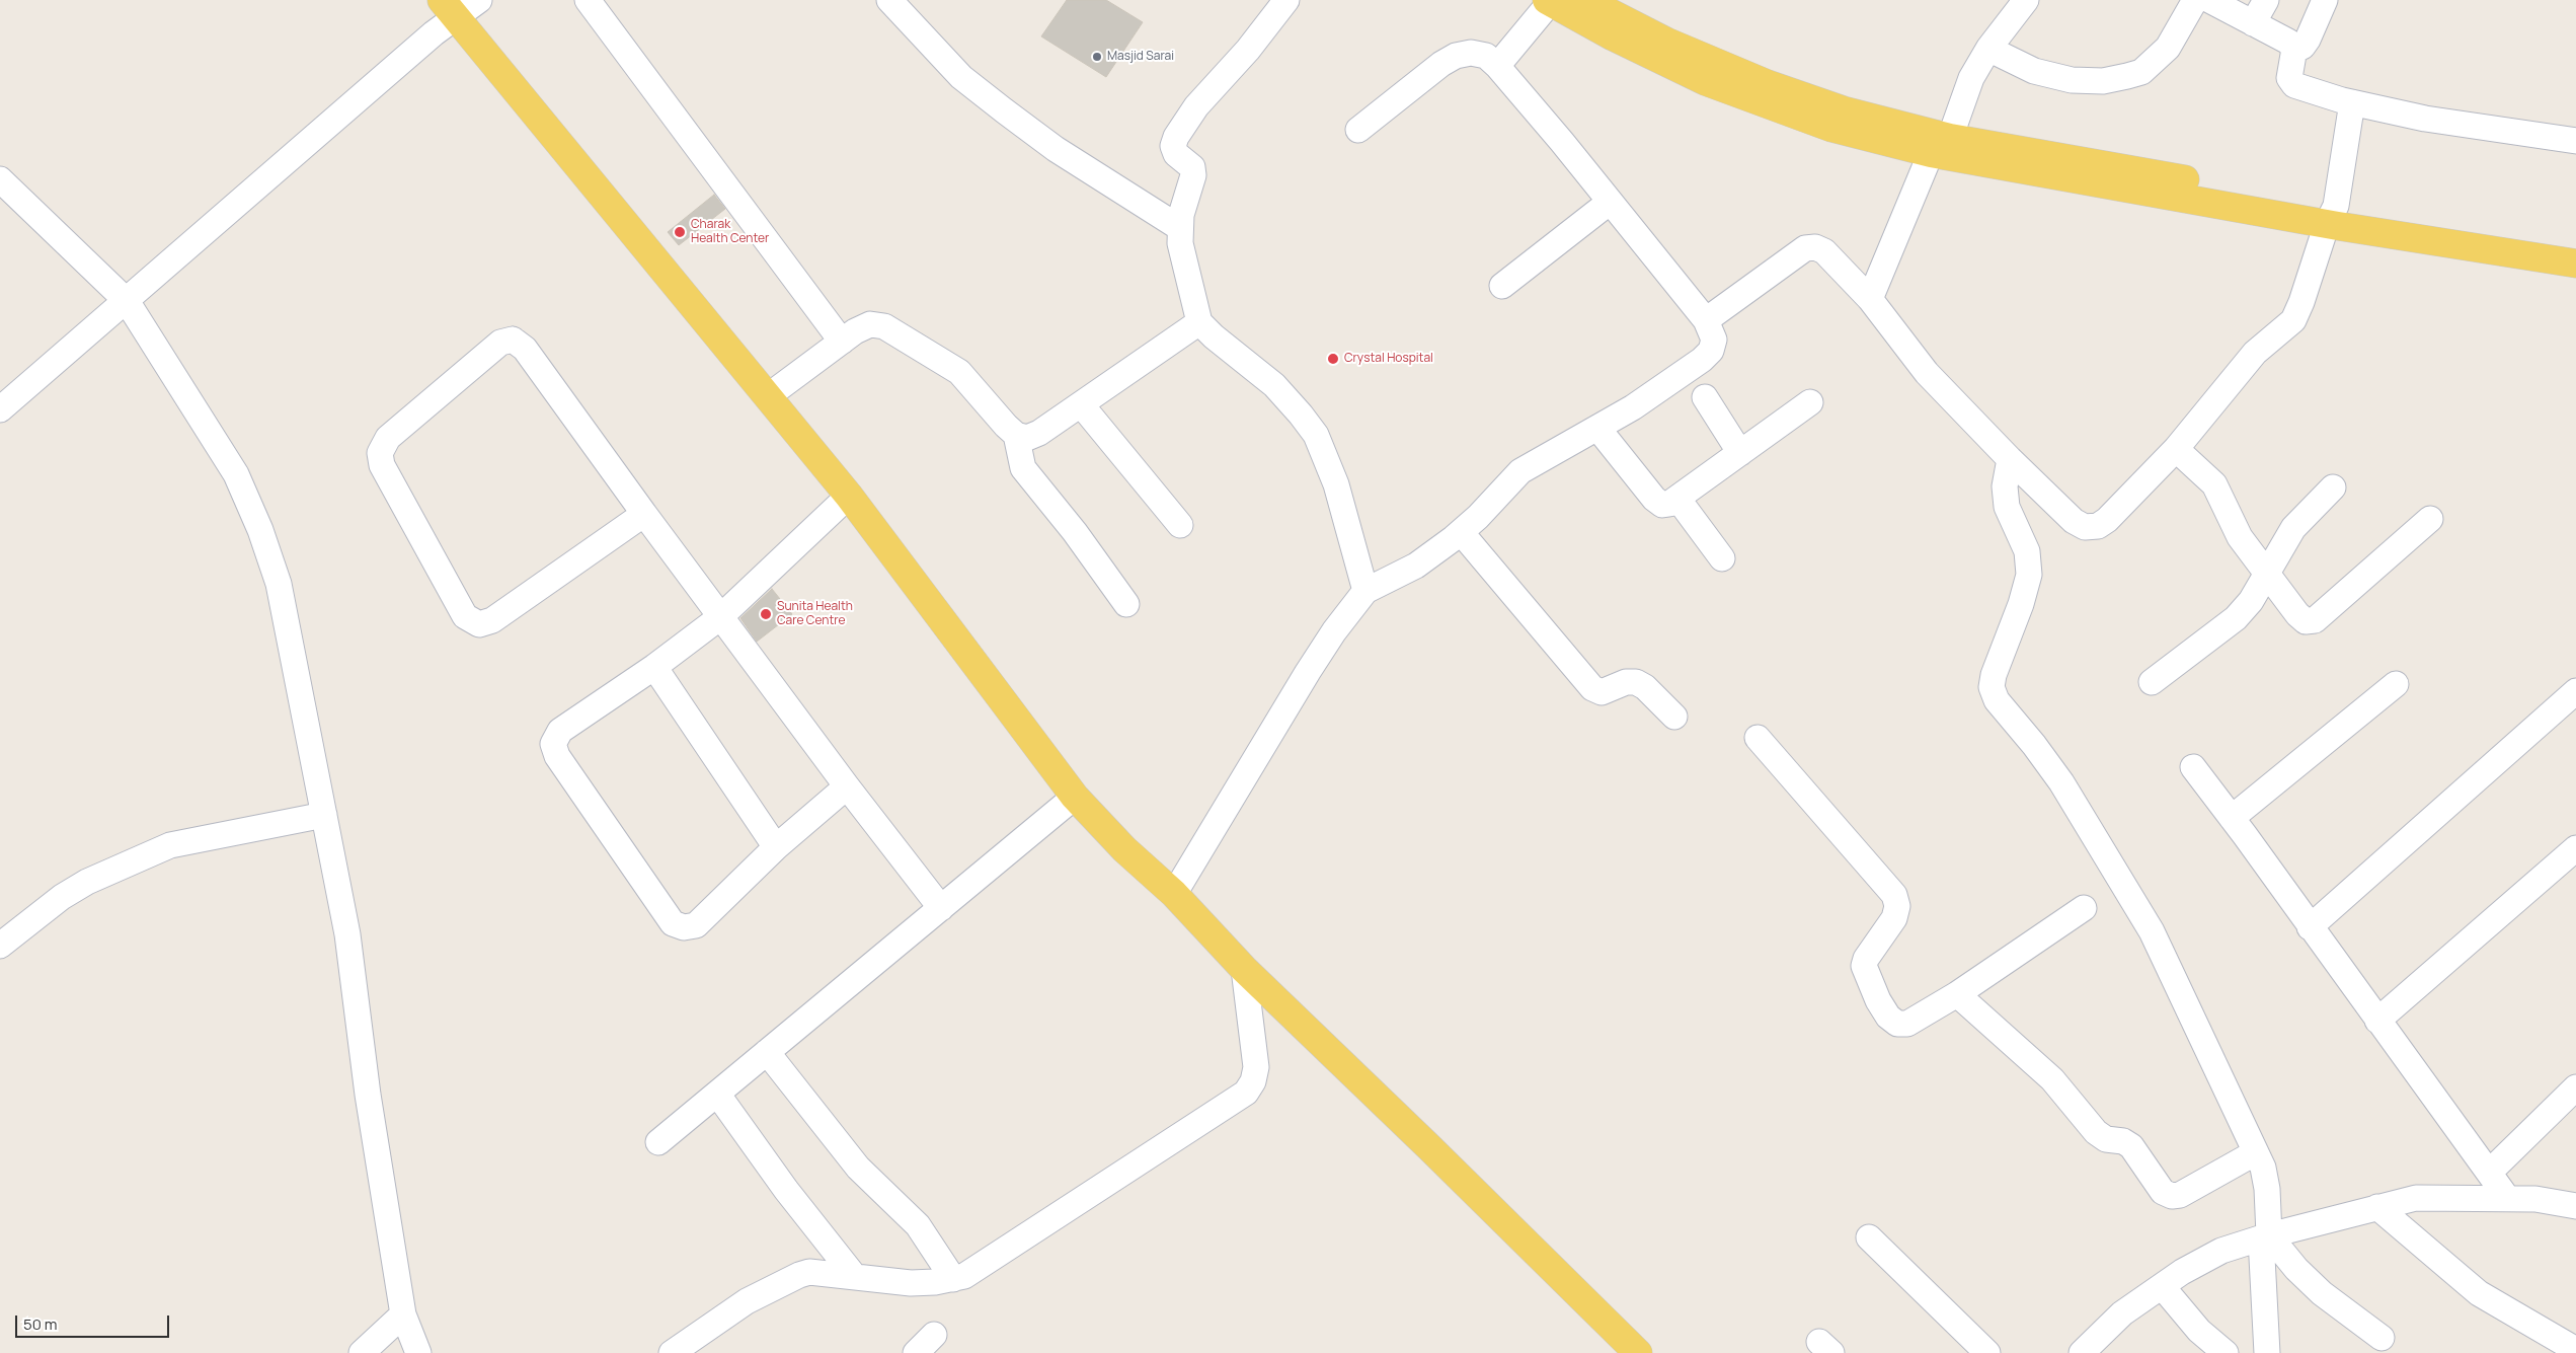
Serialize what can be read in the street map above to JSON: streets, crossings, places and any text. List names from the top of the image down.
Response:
{
  "places": [
    "Masjid Sarai",
    "Charak Health Center",
    "Crystal Hospital",
    "Sunita Health Care Centre"
  ],
  "scale_bar": "50 m"
}
